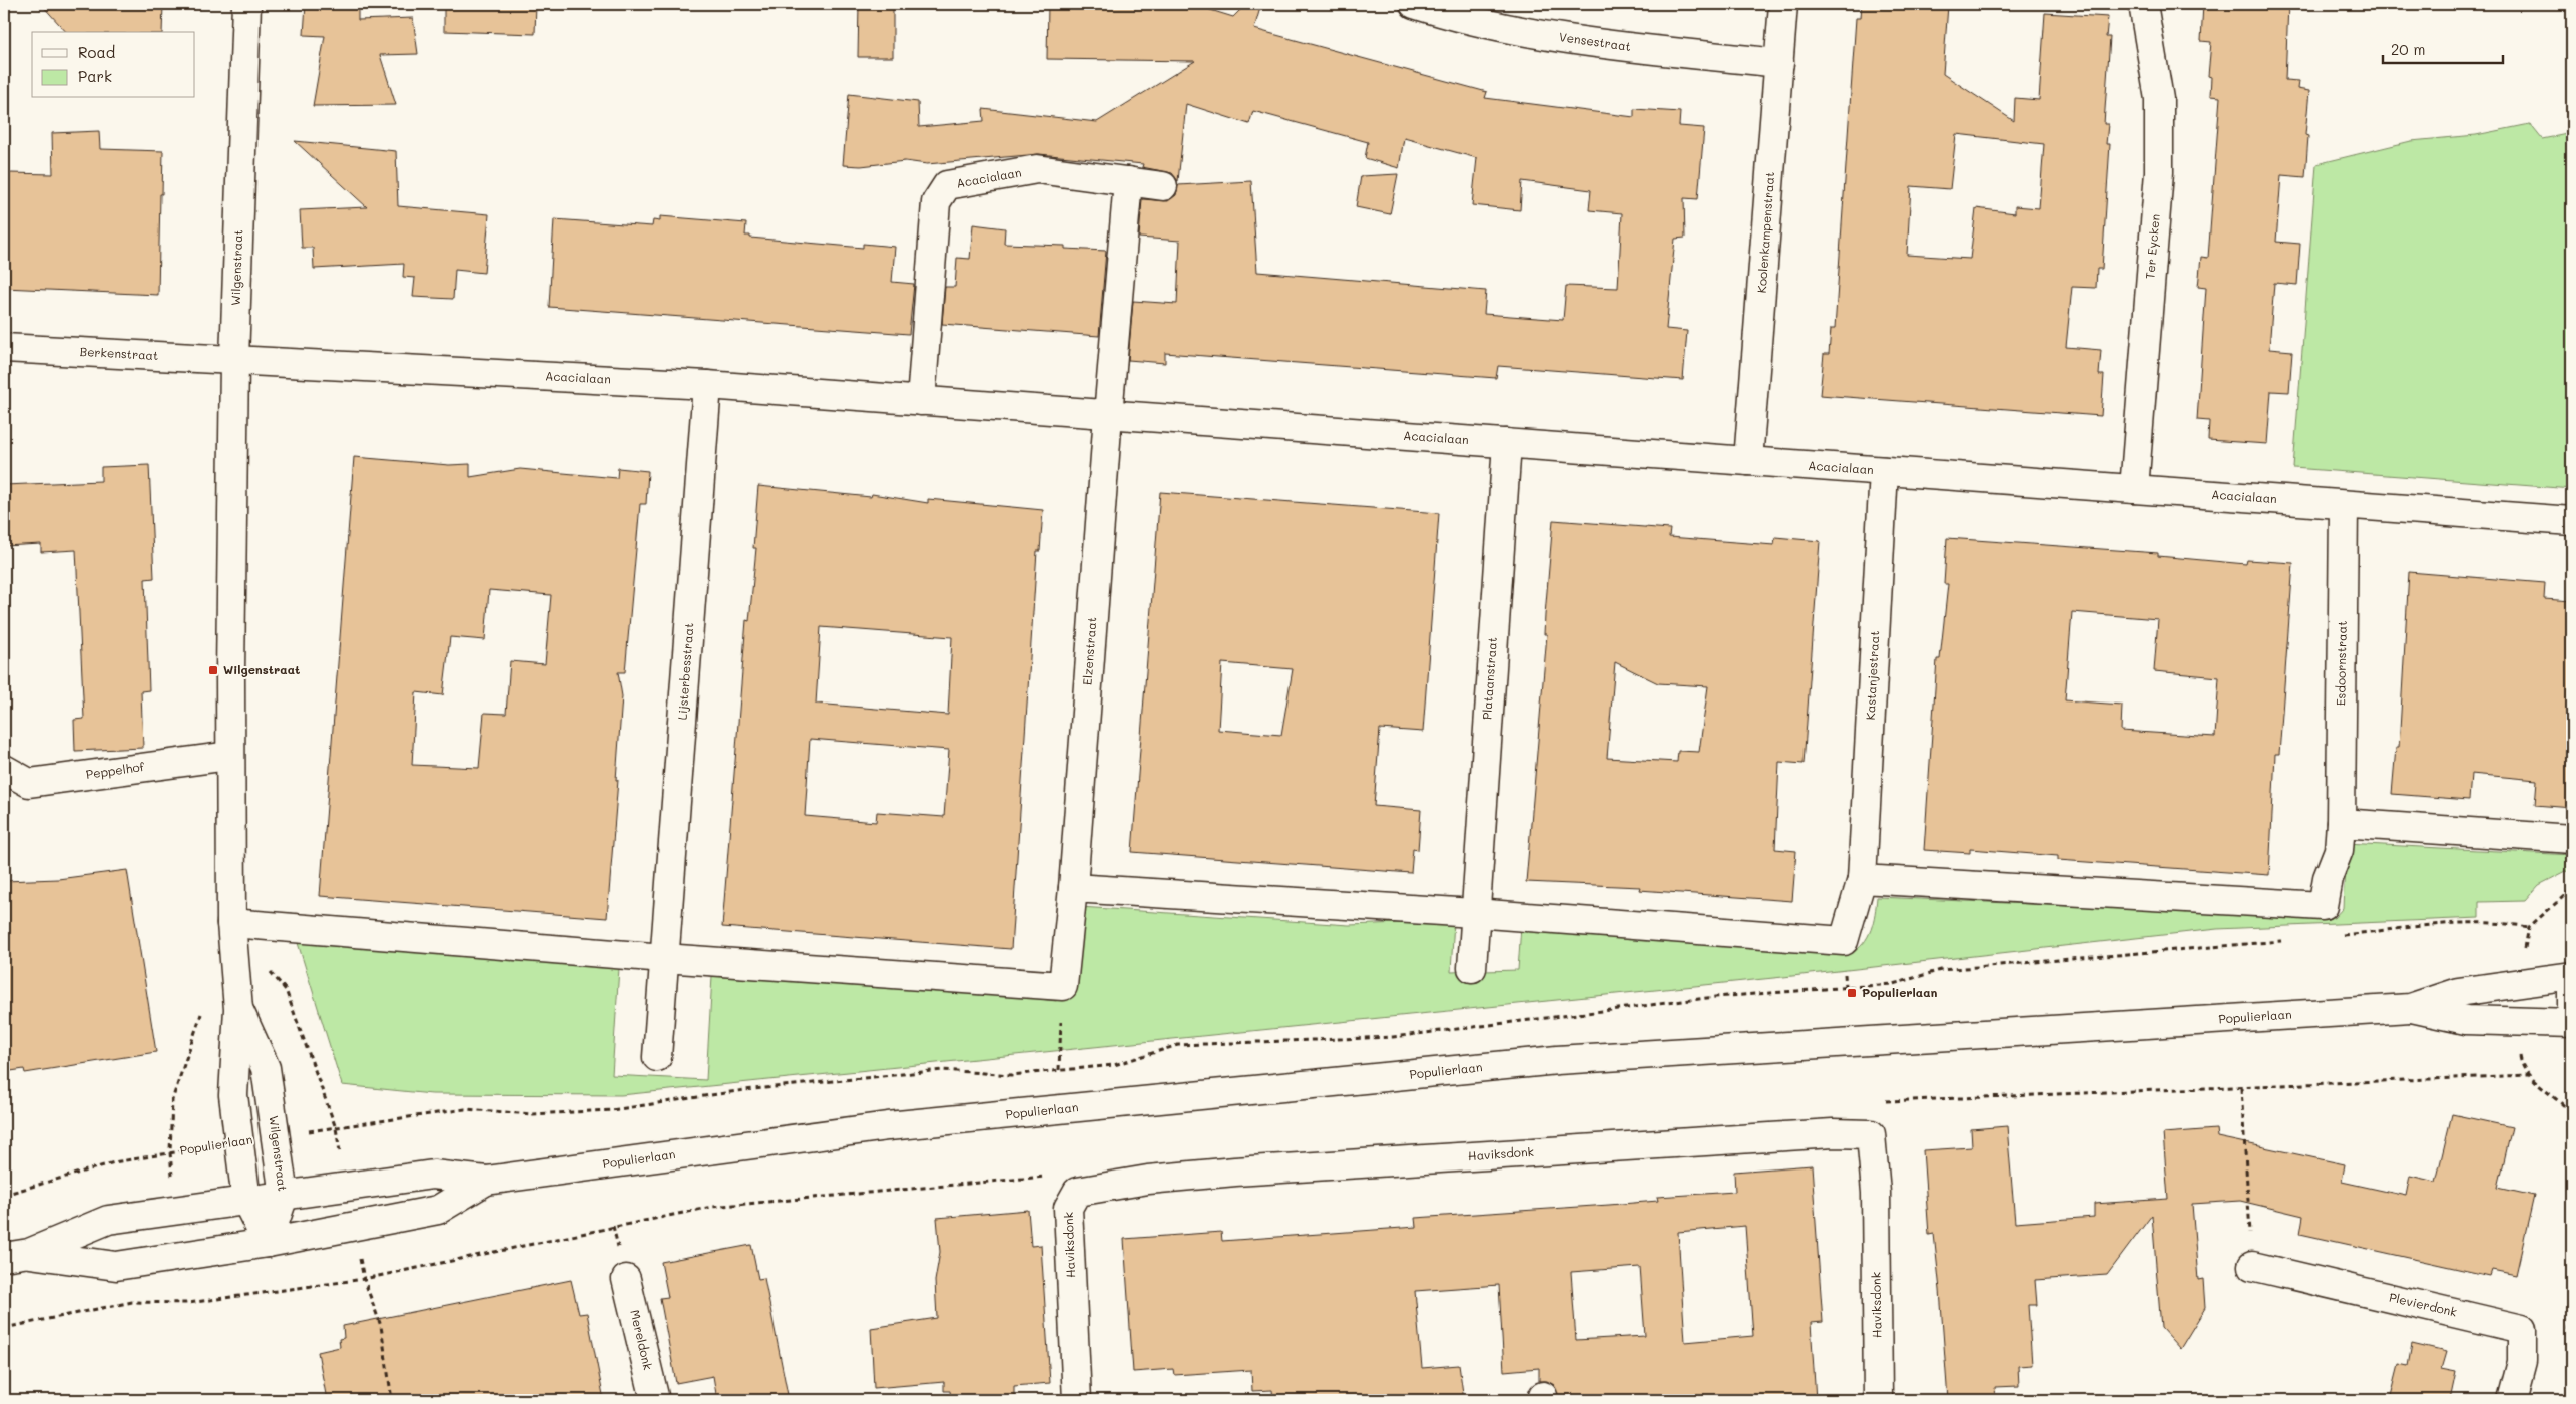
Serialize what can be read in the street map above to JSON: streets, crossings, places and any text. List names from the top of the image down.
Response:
{
  "streets": {
    "street": [
      "Vensestraat",
      "Acacialaan",
      "Koolenkampenstraat",
      "Ter Eycken",
      "Wilgenstraat",
      "Berkenstraat",
      "Elzenstraat",
      "Esdoornstraat",
      "Lijsterbesstraat",
      "Kastanjestraat",
      "Plataanstraat",
      "Peppelhof",
      "Populierlaan",
      "Haviksdonk",
      "Plevierdonk",
      "Mereldonk"
    ]
  },
  "crossings": [
    ["Vensestraat", "Koolenkampenstraat"],
    ["Acacialaan", "Koolenkampenstraat"],
    ["Acacialaan", "Ter Eycken"],
    ["Acacialaan", "Wilgenstraat"],
    ["Acacialaan", "Berkenstraat"],
    ["Acacialaan", "Elzenstraat"],
    ["Acacialaan", "Esdoornstraat"],
    ["Acacialaan", "Lijsterbesstraat"],
    ["Acacialaan", "Kastanjestraat"],
    ["Acacialaan", "Plataanstraat"],
    ["Wilgenstraat", "Berkenstraat"],
    ["Wilgenstraat", "Peppelhof"],
    ["Wilgenstraat", "Populierlaan"]
  ],
  "places": {
    "transit": ["Wilgenstraat", "Populierlaan"]
  },
  "legend": ["Road", "Park"],
  "scale_bar": "20 m"
}
